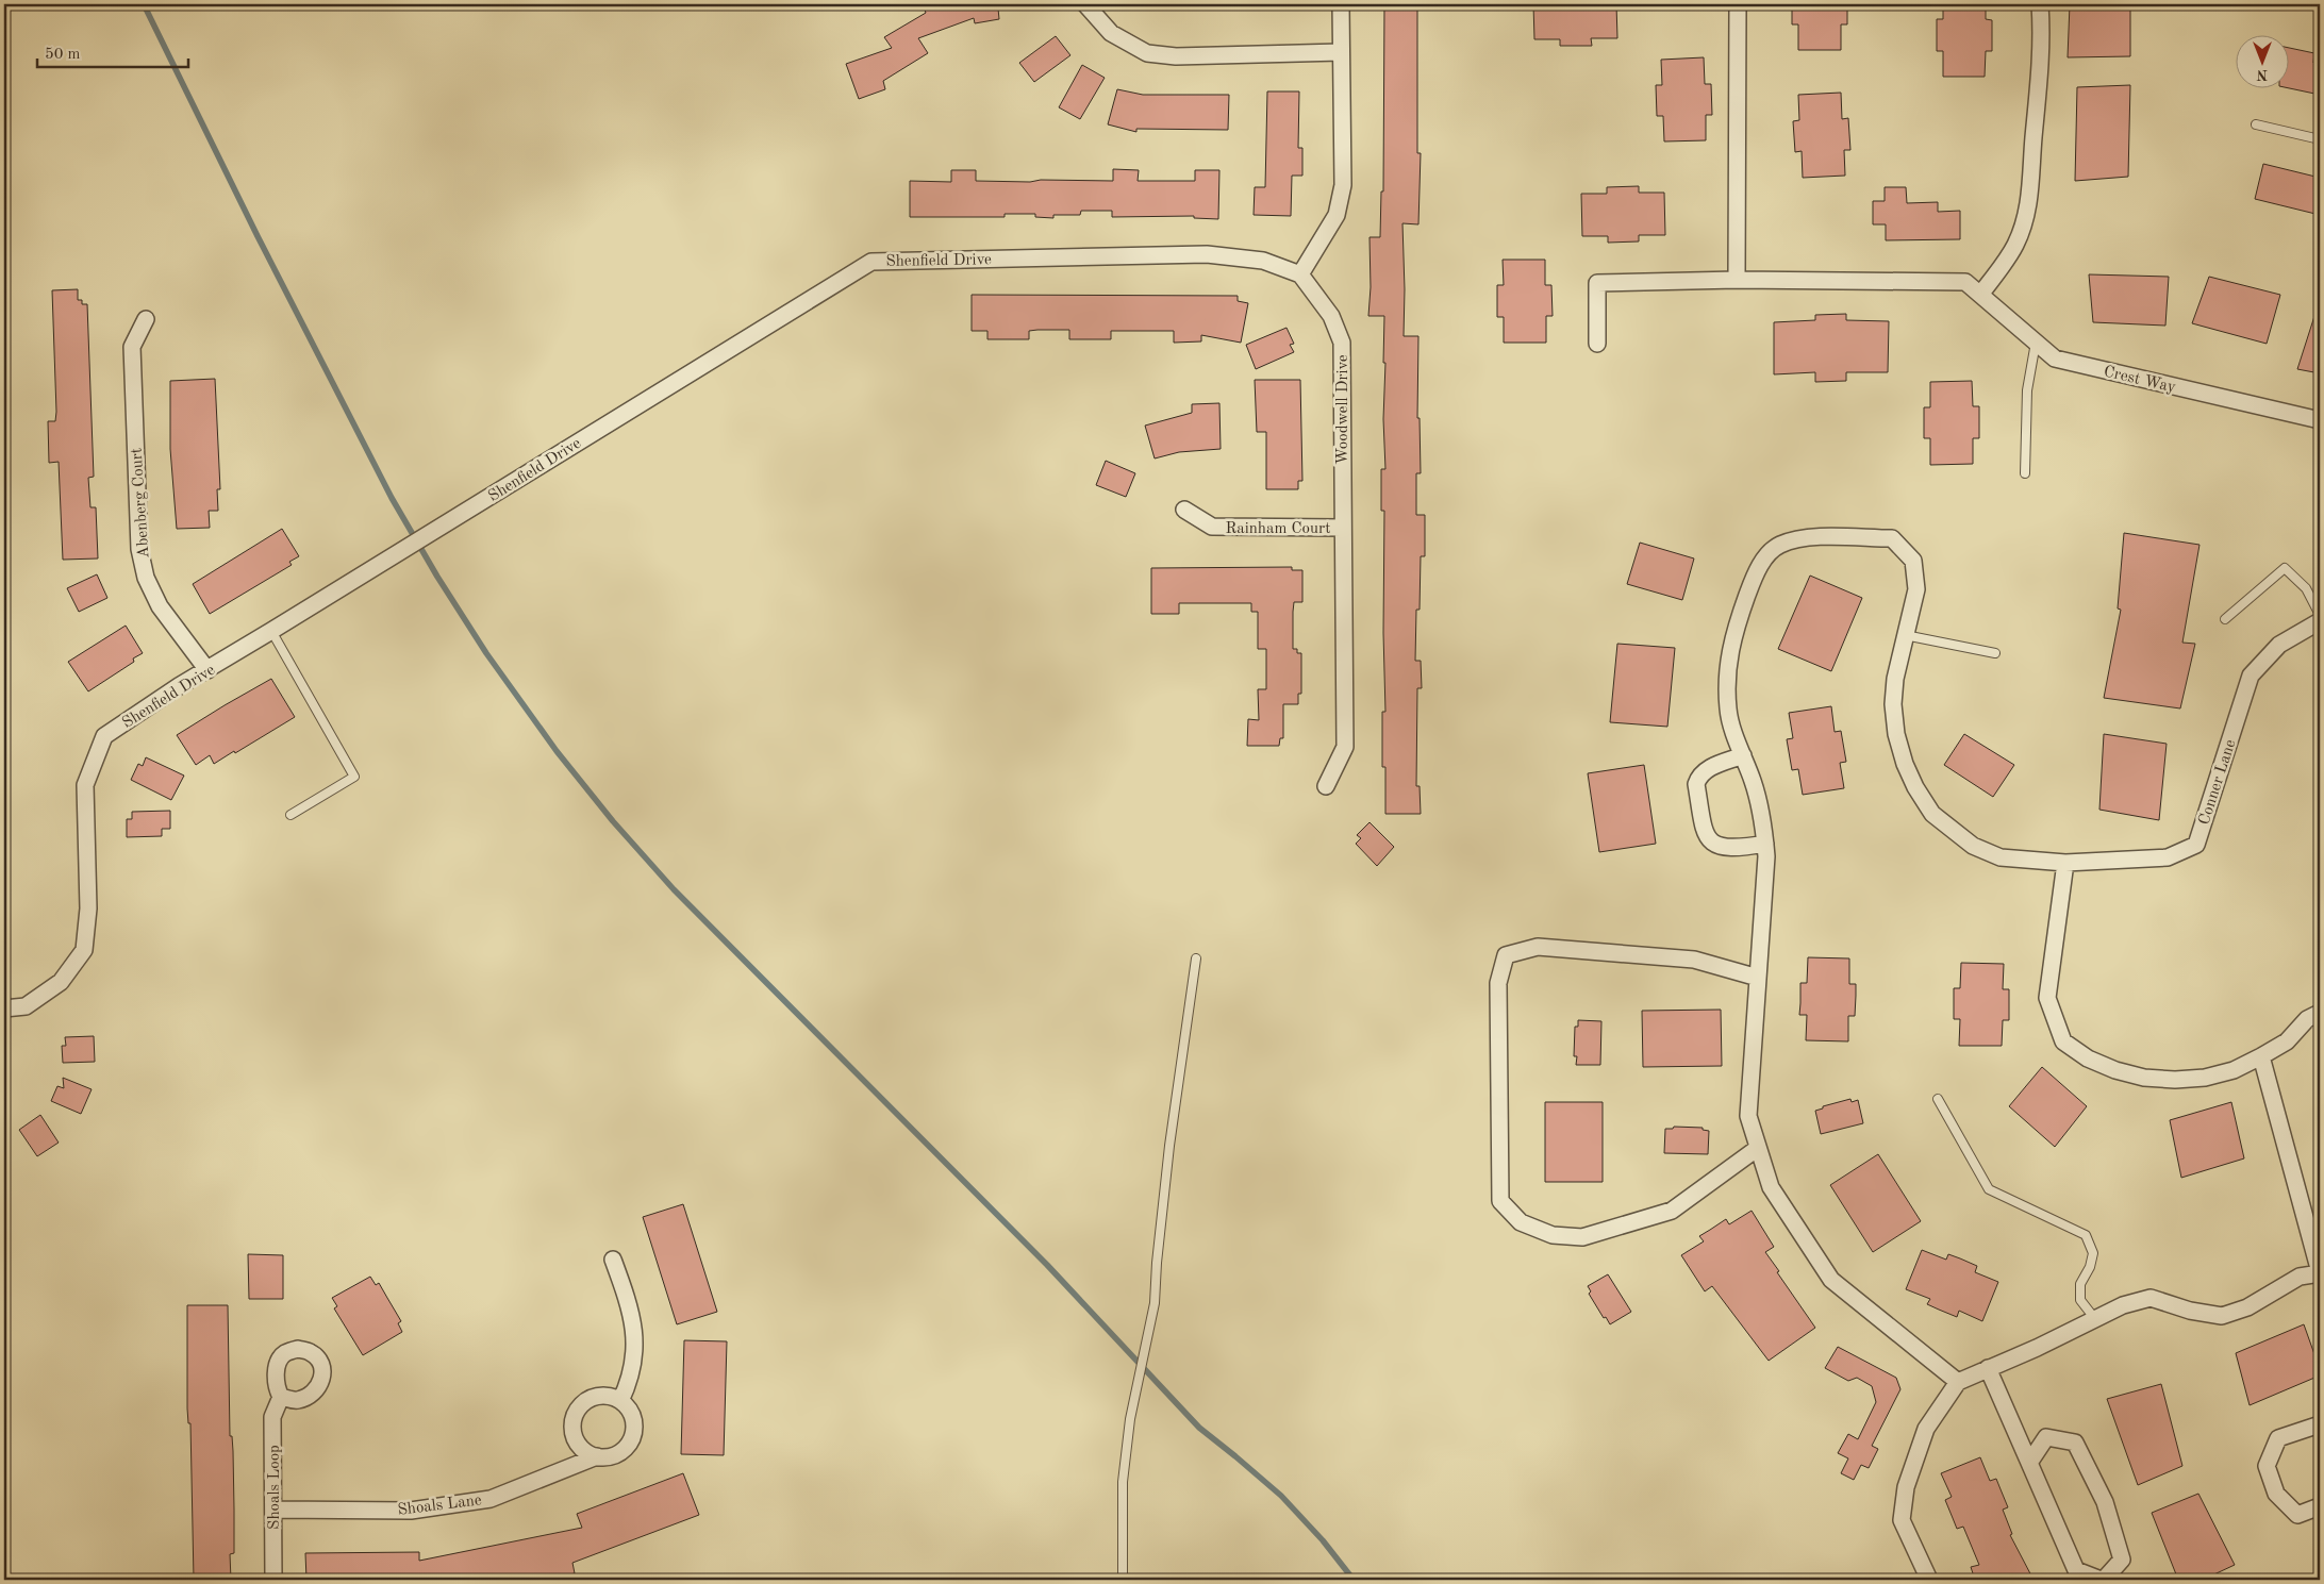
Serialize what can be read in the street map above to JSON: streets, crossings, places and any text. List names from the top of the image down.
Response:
{
  "streets": {
    "street": [
      "Shenfield Drive",
      "Crest Way",
      "Woodwell Drive",
      "Abenberg Court",
      "Rainham Court",
      "Conner Lane",
      "Shoals Loop",
      "Shoals Lane"
    ]
  },
  "crossings": [
    ["Shenfield Drive", "Woodwell Drive"],
    ["Shenfield Drive", "Abenberg Court"],
    ["Woodwell Drive", "Rainham Court"],
    ["Shoals Loop", "Shoals Lane"]
  ],
  "scale_bar": "50 m",
  "north": "bottom"
}
